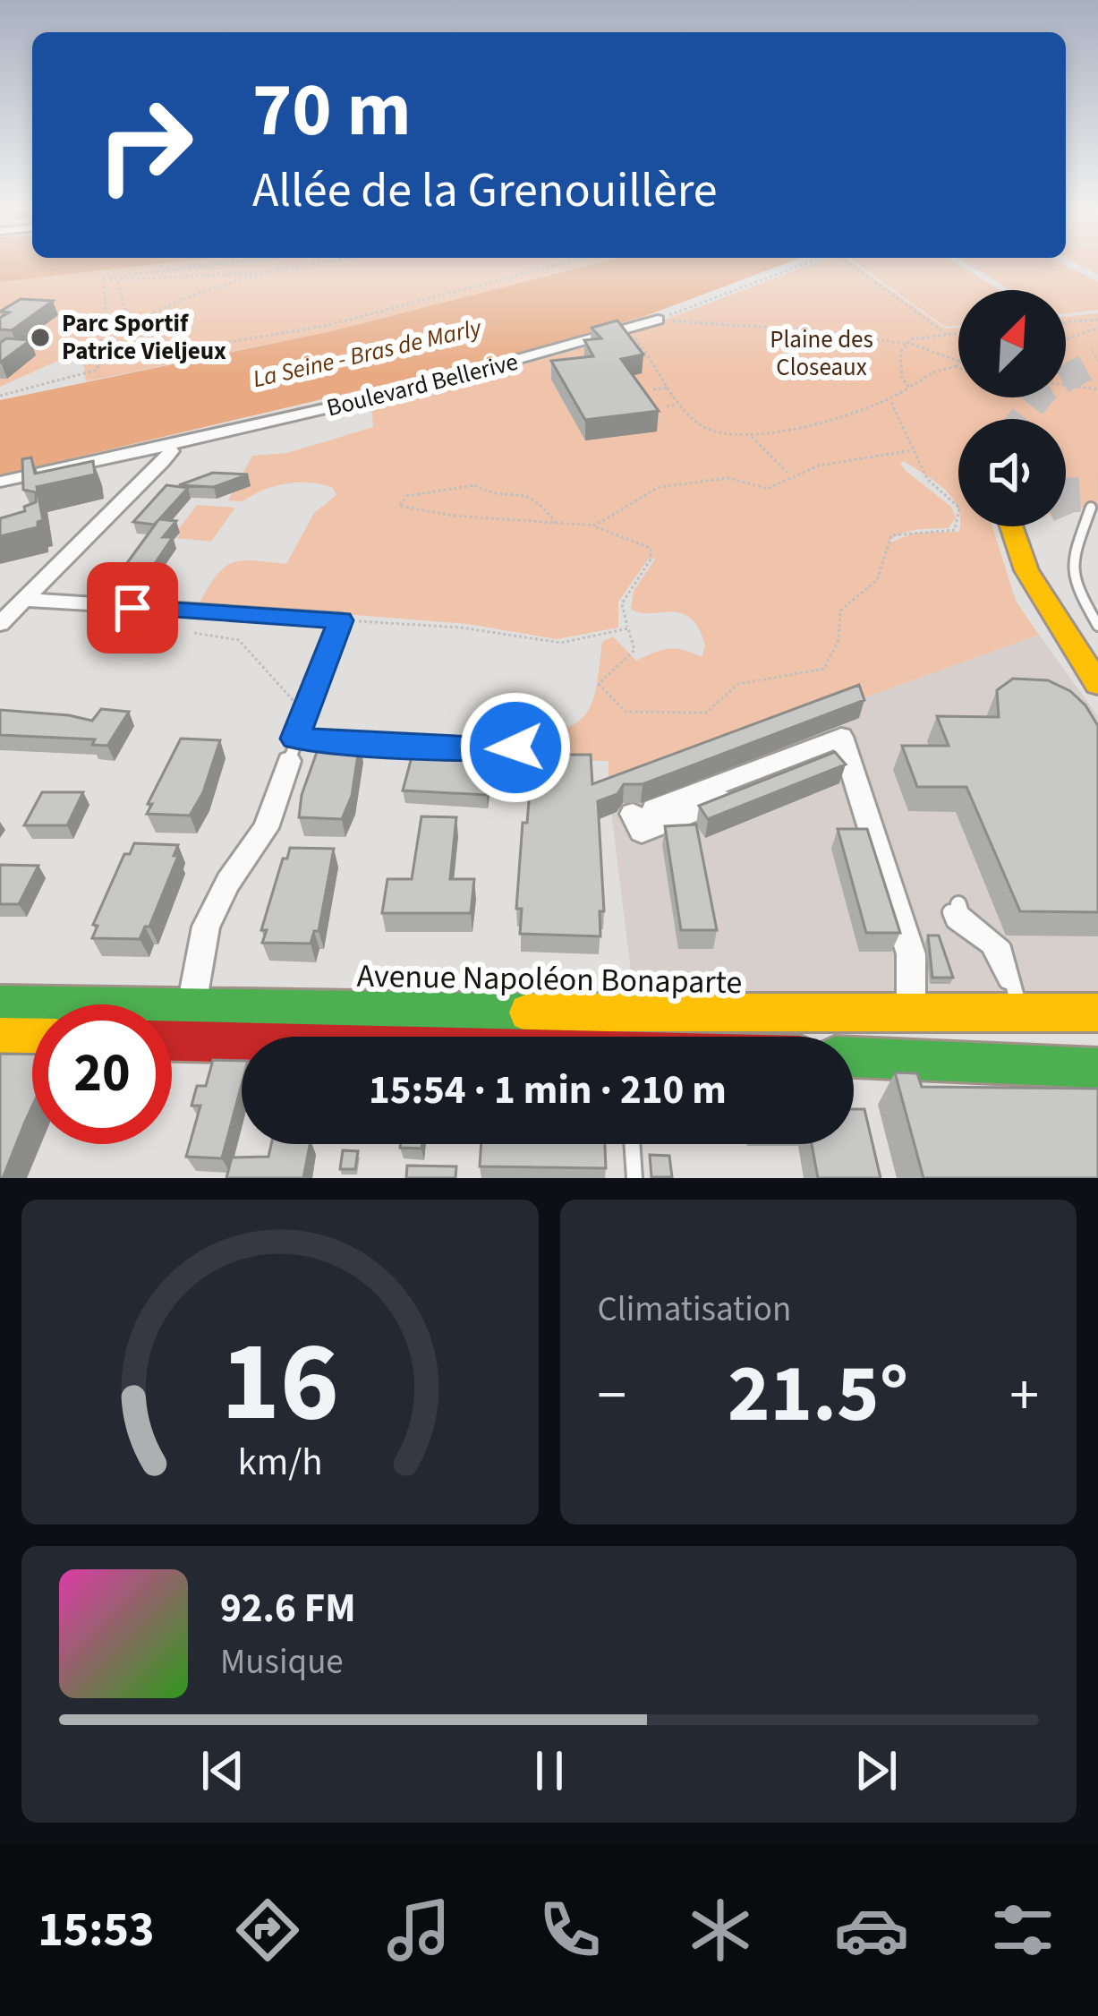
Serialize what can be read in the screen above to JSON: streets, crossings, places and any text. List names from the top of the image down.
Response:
{
  "streets": {
    "main road": ["Avenue Napoléon Bonaparte"],
    "street": ["Boulevard Bellerive"]
  },
  "water": ["La Seine - Bras de Marly"],
  "parks": ["Plaine des Closeaux"],
  "places": ["Parc Sportif Patrice Vieljeux"],
  "north": "top right",
  "page": {
    "turn": ["70 m", "Allée de la Grenouillère"],
    "limit": "20",
    "trip": "15:54 · 1 min · 210 m",
    "tile": "Climatisation",
    "heat": ["−", "21.5°", "+"],
    "song": ["92.6 FM", "Musique"],
    "tabs": "15:53",
    "gauge": ["16", "km/h"]
  }
}
